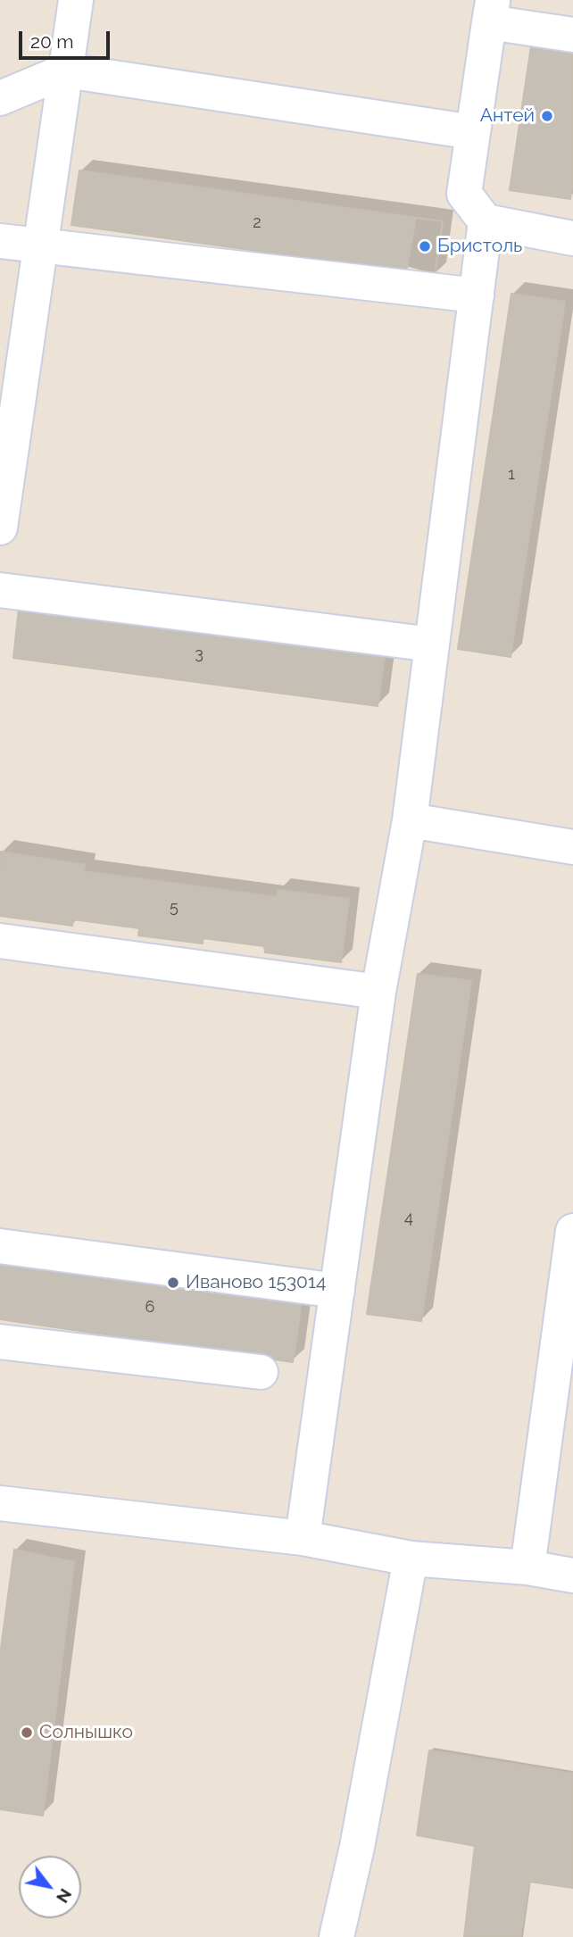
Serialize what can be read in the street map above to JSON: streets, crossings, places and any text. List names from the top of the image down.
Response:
{
  "places": [
    "Антей",
    "Бристоль",
    "Иваново 153014",
    "Солнышко"
  ],
  "house_numbers": [
    "2",
    "1",
    "3",
    "5",
    "4",
    "6"
  ],
  "scale_bar": "20 m",
  "north": "bottom right"
}
